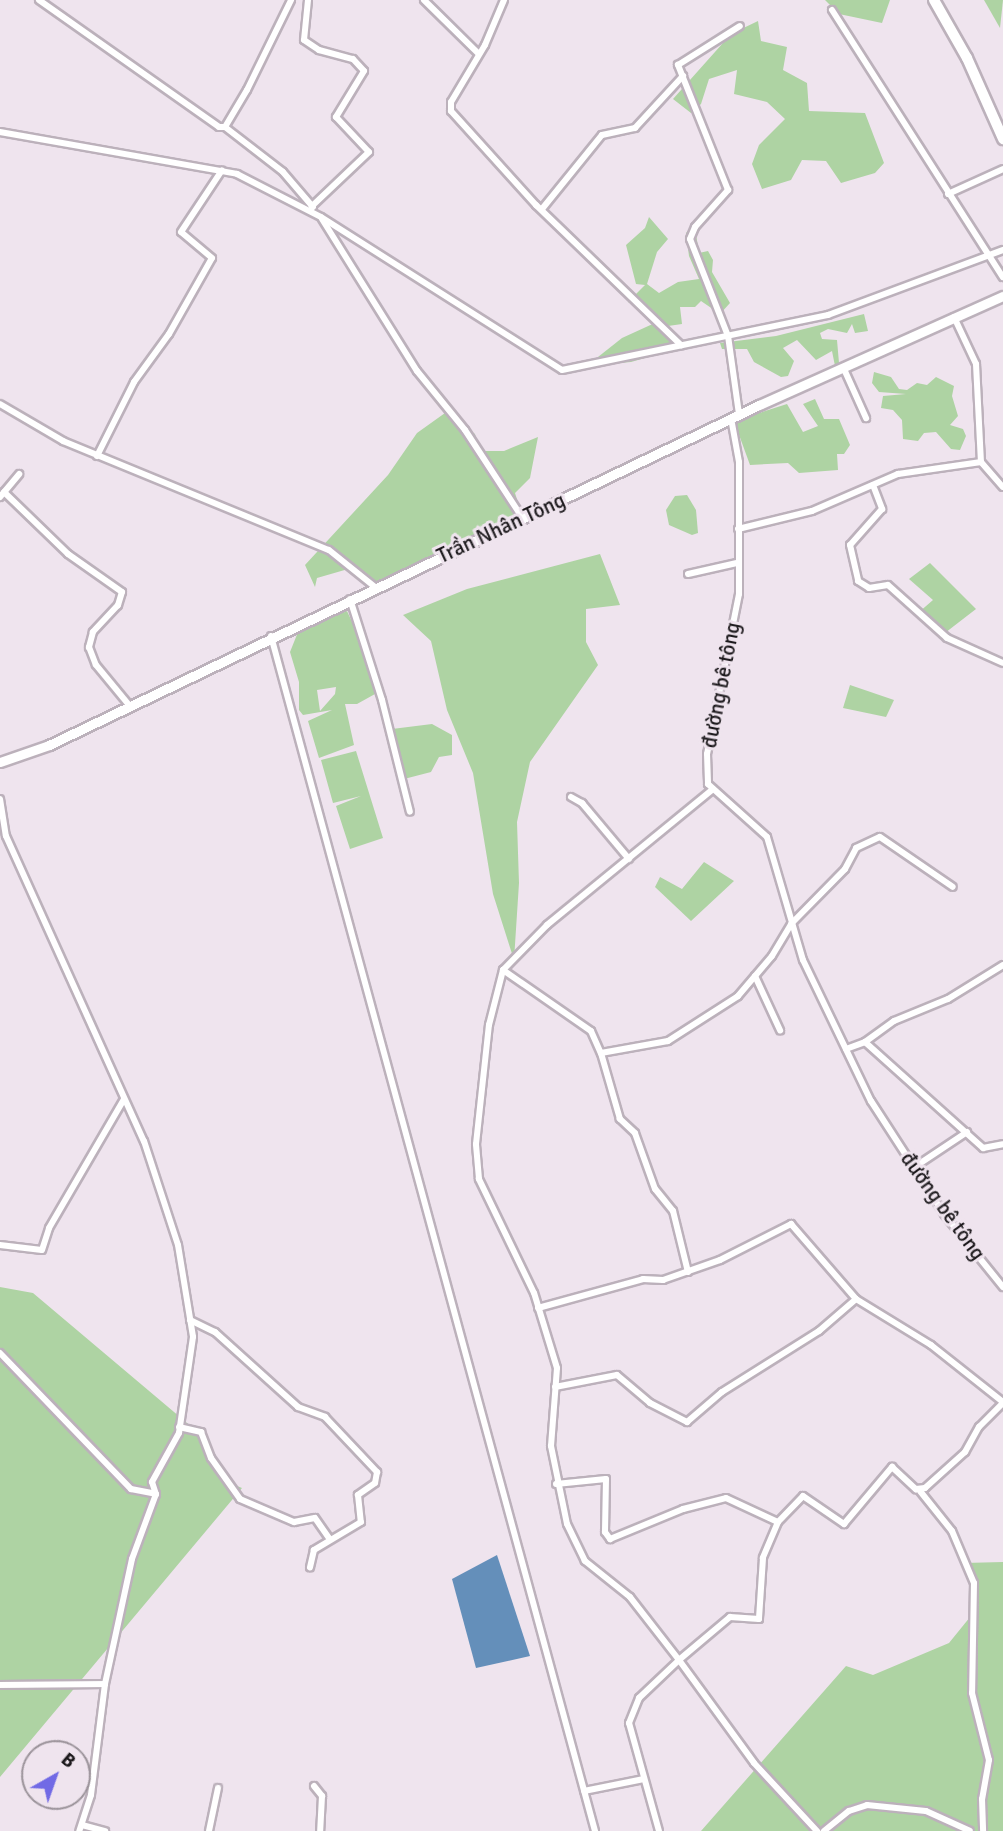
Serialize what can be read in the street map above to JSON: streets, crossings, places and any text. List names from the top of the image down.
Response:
{
  "streets": {
    "street": ["Trần Nhân Tông", "đường bê tông"]
  },
  "crossings": [
    ["Trần Nhân Tông", "đường bê tông"]
  ],
  "north": "top right"
}
